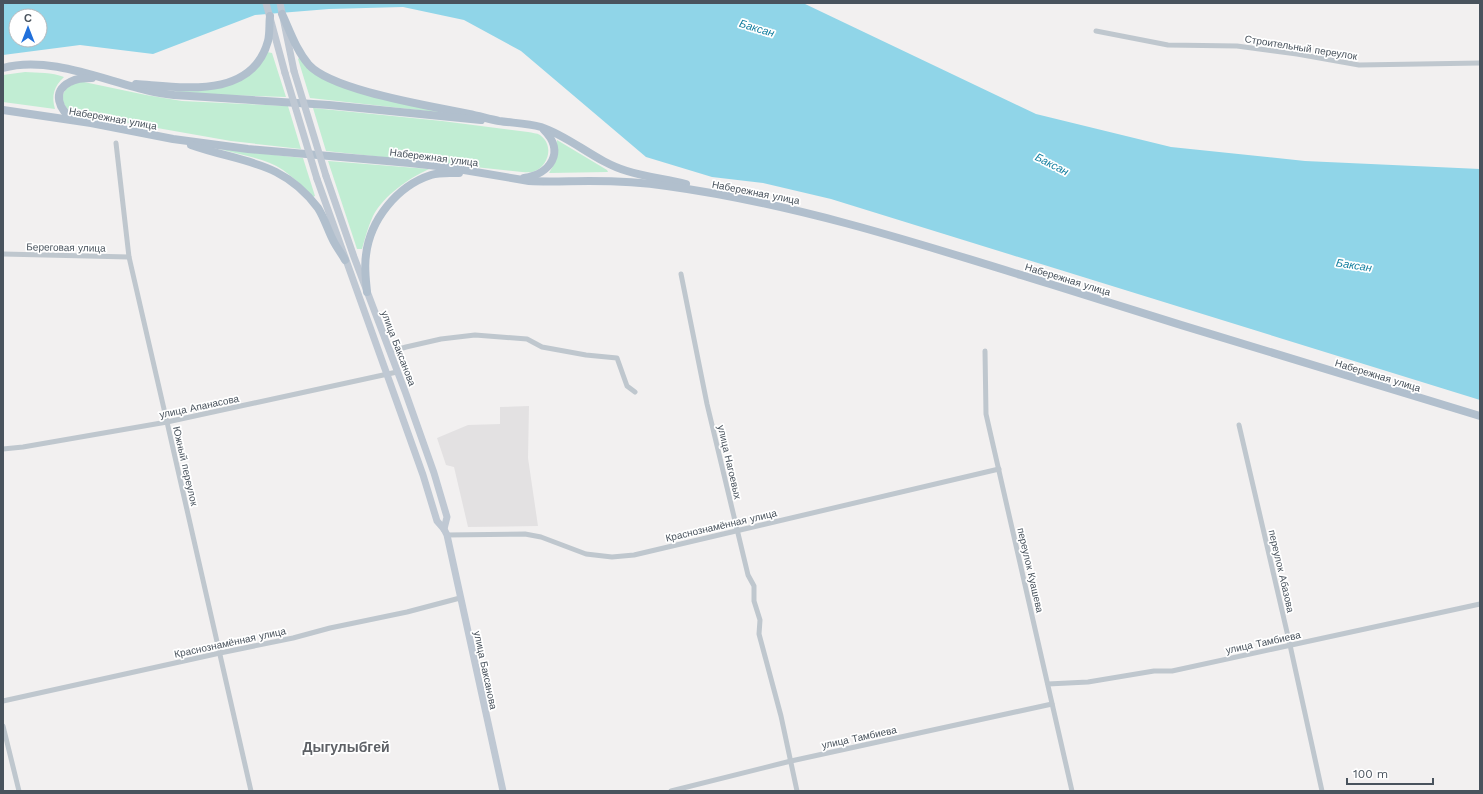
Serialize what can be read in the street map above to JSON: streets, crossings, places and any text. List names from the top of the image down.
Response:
{
  "streets": {
    "main road": ["Набережная улица", "улица Баксанова"],
    "street": [
      "Строительный переулок",
      "Береговая улица",
      "улица Апанасова",
      "улица Нагоевых",
      "Южный переулок",
      "Краснознамённая улица",
      "переулок Куашева",
      "переулок Абазова",
      "улица Тамбиева"
    ]
  },
  "crossings": [
    ["Береговая улица", "Южный переулок"],
    ["улица Баксанова", "улица Апанасова"],
    ["улица Баксанова", "Краснознамённая улица"],
    ["улица Апанасова", "Южный переулок"],
    ["улица Нагоевых", "Краснознамённая улица"],
    ["улица Нагоевых", "улица Тамбиева"],
    ["Южный переулок", "Краснознамённая улица"],
    ["Краснознамённая улица", "переулок Куашева"],
    ["переулок Куашева", "улица Тамбиева"],
    ["переулок Абазова", "улица Тамбиева"]
  ],
  "districts": ["Дыгулыбгей"],
  "water": ["Баксан"],
  "scale_bar": "100 m",
  "north": "top"
}
